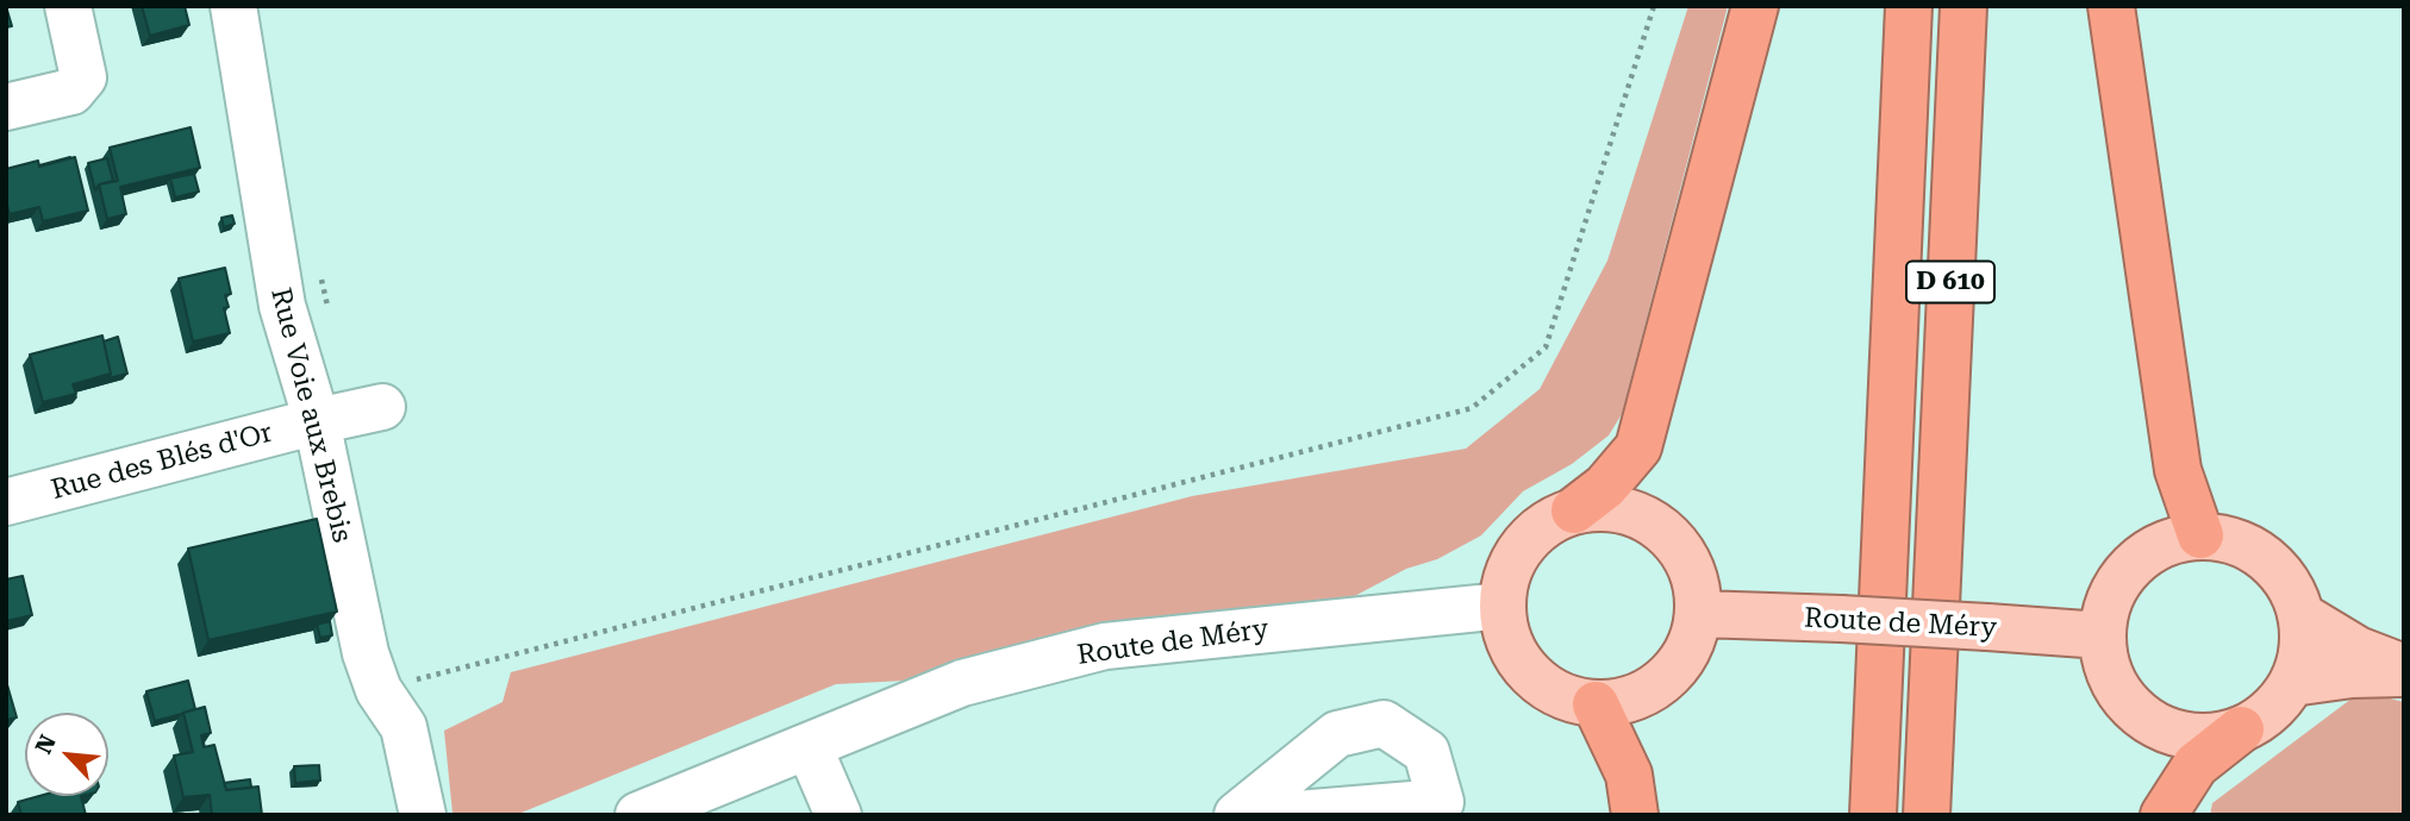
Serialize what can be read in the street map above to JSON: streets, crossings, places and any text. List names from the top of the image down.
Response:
{
  "streets": {
    "highway": ["D 610"],
    "main road": ["Route de Méry"],
    "street": ["Rue Voie aux Brebis", "Rue des Blés d'Or"]
  },
  "crossings": [
    ["Rue Voie aux Brebis", "Rue des Blés d'Or"]
  ],
  "north": "top left"
}
